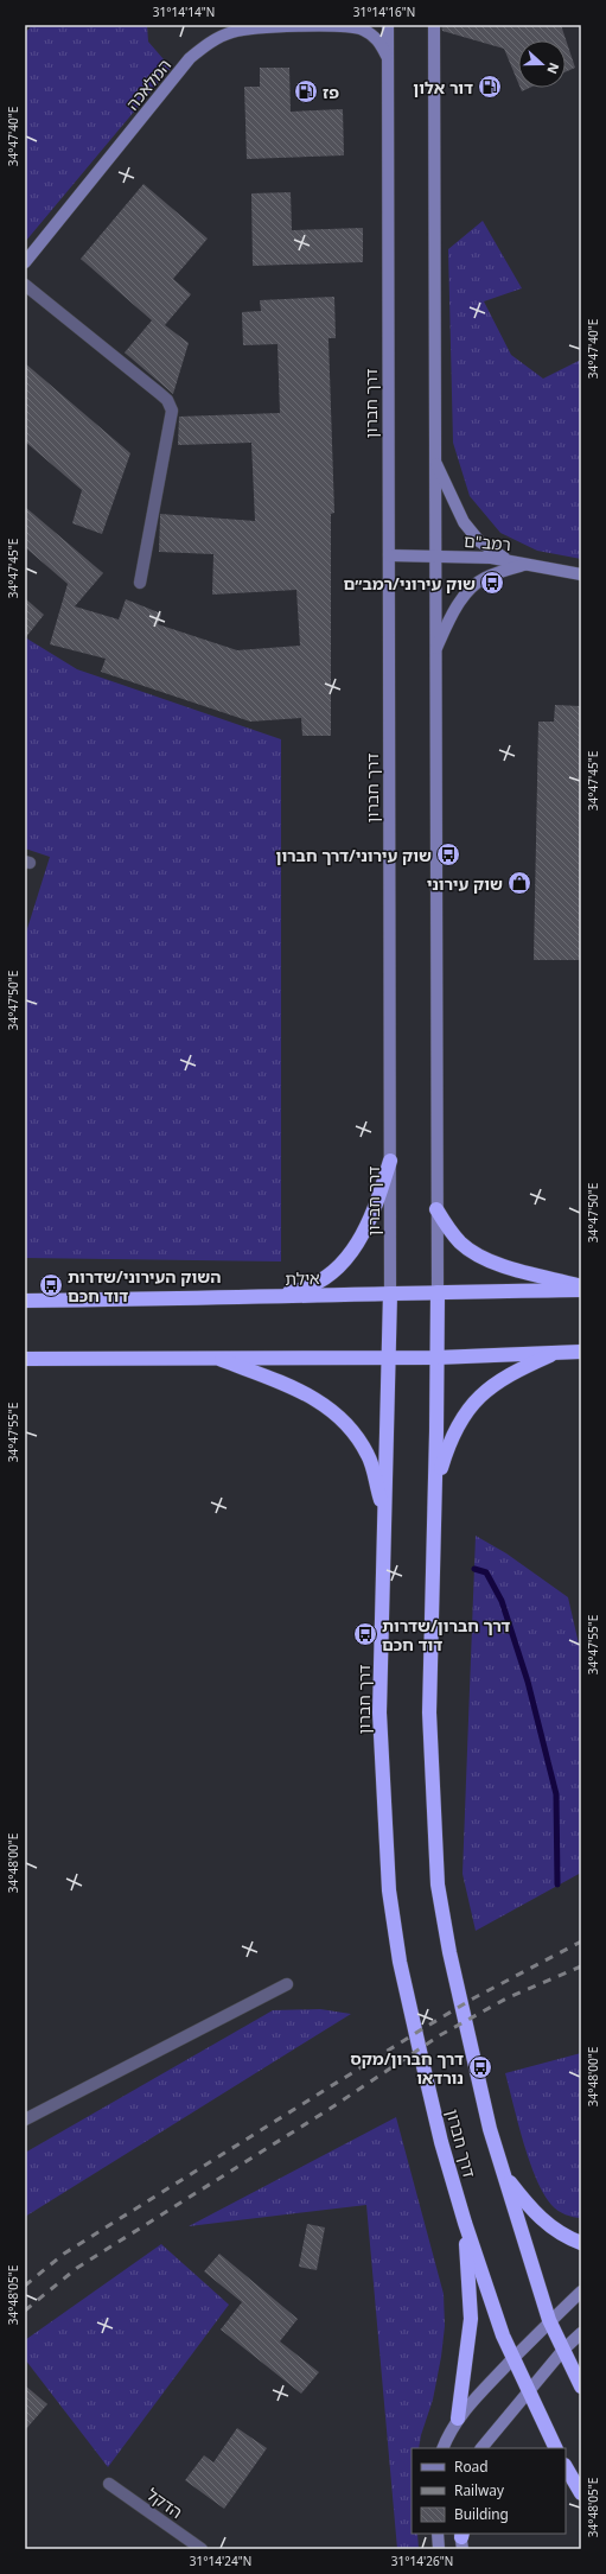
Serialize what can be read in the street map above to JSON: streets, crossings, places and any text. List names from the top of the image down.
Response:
{
  "streets": {
    "highway": ["דרך חברון", "אילת"],
    "main road": ["המלאכה", "רמב\"ם"],
    "street": ["הדקל"]
  },
  "crossings": [
    ["המלאכה", "דרך חברון"],
    ["דרך חברון", "רמב\"ם"],
    ["דרך חברון", "אילת"]
  ],
  "places": {
    "fuel station": ["דור אלון", "פז"],
    "bus stop": [
      "שוק עירוני/רמב״ם",
      "שוק עירוני/דרך חברון",
      "השוק העירוני/שדרות דוד חכם",
      "דרך חברון/שדרות דוד חכם",
      "דרך חברון/מקס נורדאו"
    ],
    "shop": ["שוק עירוני"]
  },
  "legend": ["Road", "Railway", "Building"],
  "north": "right",
  "coordinates": [
    "31°14'14\"N",
    "31°14'16\"N",
    "34°47'40\"E",
    "34°47'45\"E",
    "34°47'50\"E",
    "34°47'55\"E",
    "34°48'00\"E",
    "34°48'05\"E",
    "31°14'24\"N",
    "31°14'26\"N"
  ]
}
